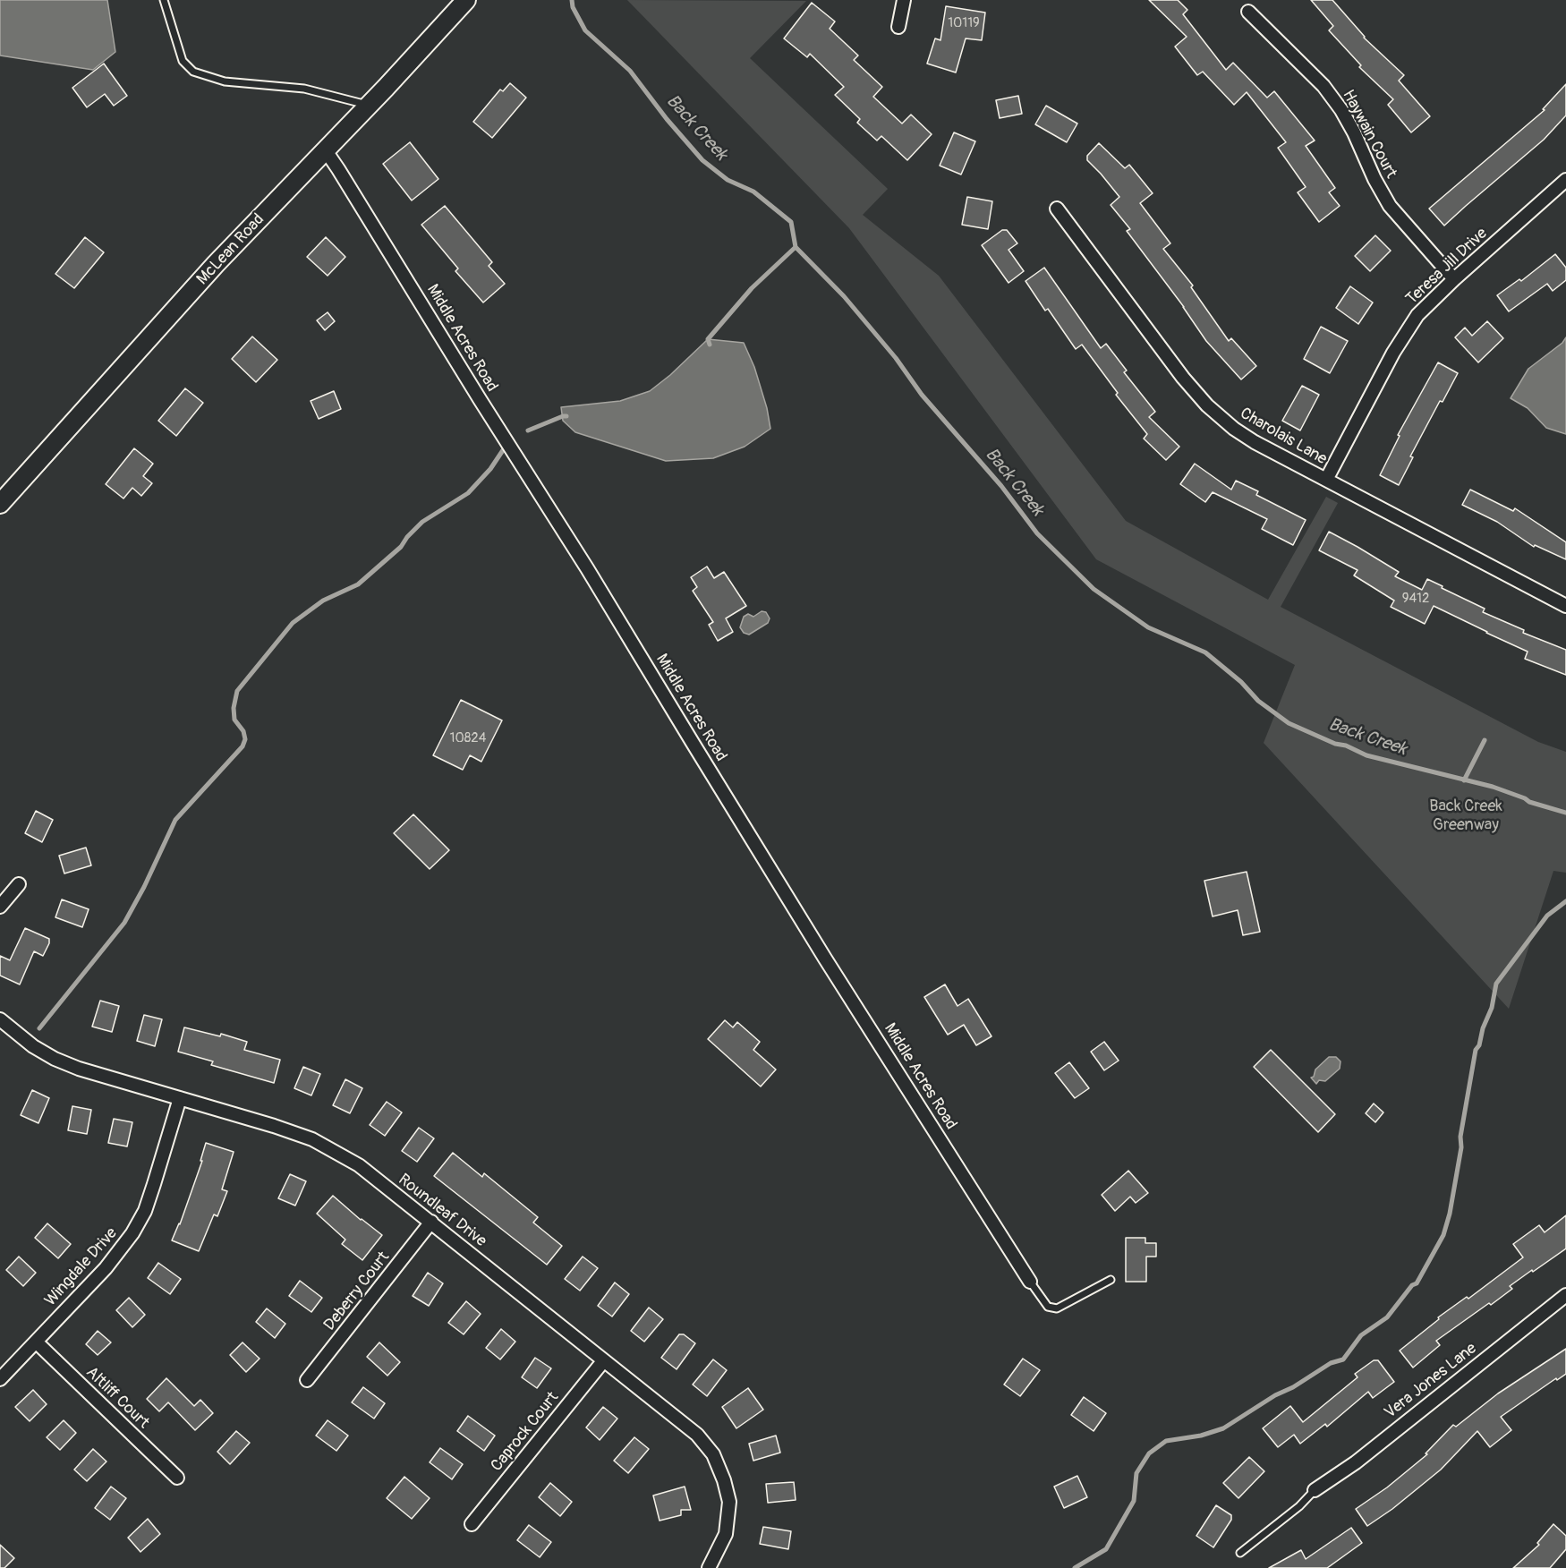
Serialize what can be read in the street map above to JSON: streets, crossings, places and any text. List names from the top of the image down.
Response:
{
  "streets": {
    "street": [
      "Haywain Court",
      "McLean Road",
      "Teresa Jill Drive",
      "Middle Acres Road",
      "Charolais Lane",
      "Roundleaf Drive",
      "Wingdale Drive",
      "Deberry Court",
      "Vera Jones Lane",
      "Altliff Court",
      "Caprock Court"
    ]
  },
  "crossings": [
    ["Haywain Court", "Teresa Jill Drive"],
    ["McLean Road", "Middle Acres Road"],
    ["Teresa Jill Drive", "Charolais Lane"],
    ["Roundleaf Drive", "Wingdale Drive"],
    ["Roundleaf Drive", "Deberry Court"],
    ["Roundleaf Drive", "Caprock Court"],
    ["Wingdale Drive", "Altliff Court"]
  ],
  "water": ["Back Creek"],
  "parks": ["Back Creek Greenway"],
  "house_numbers": ["10119", "9412", "10824"]
}
